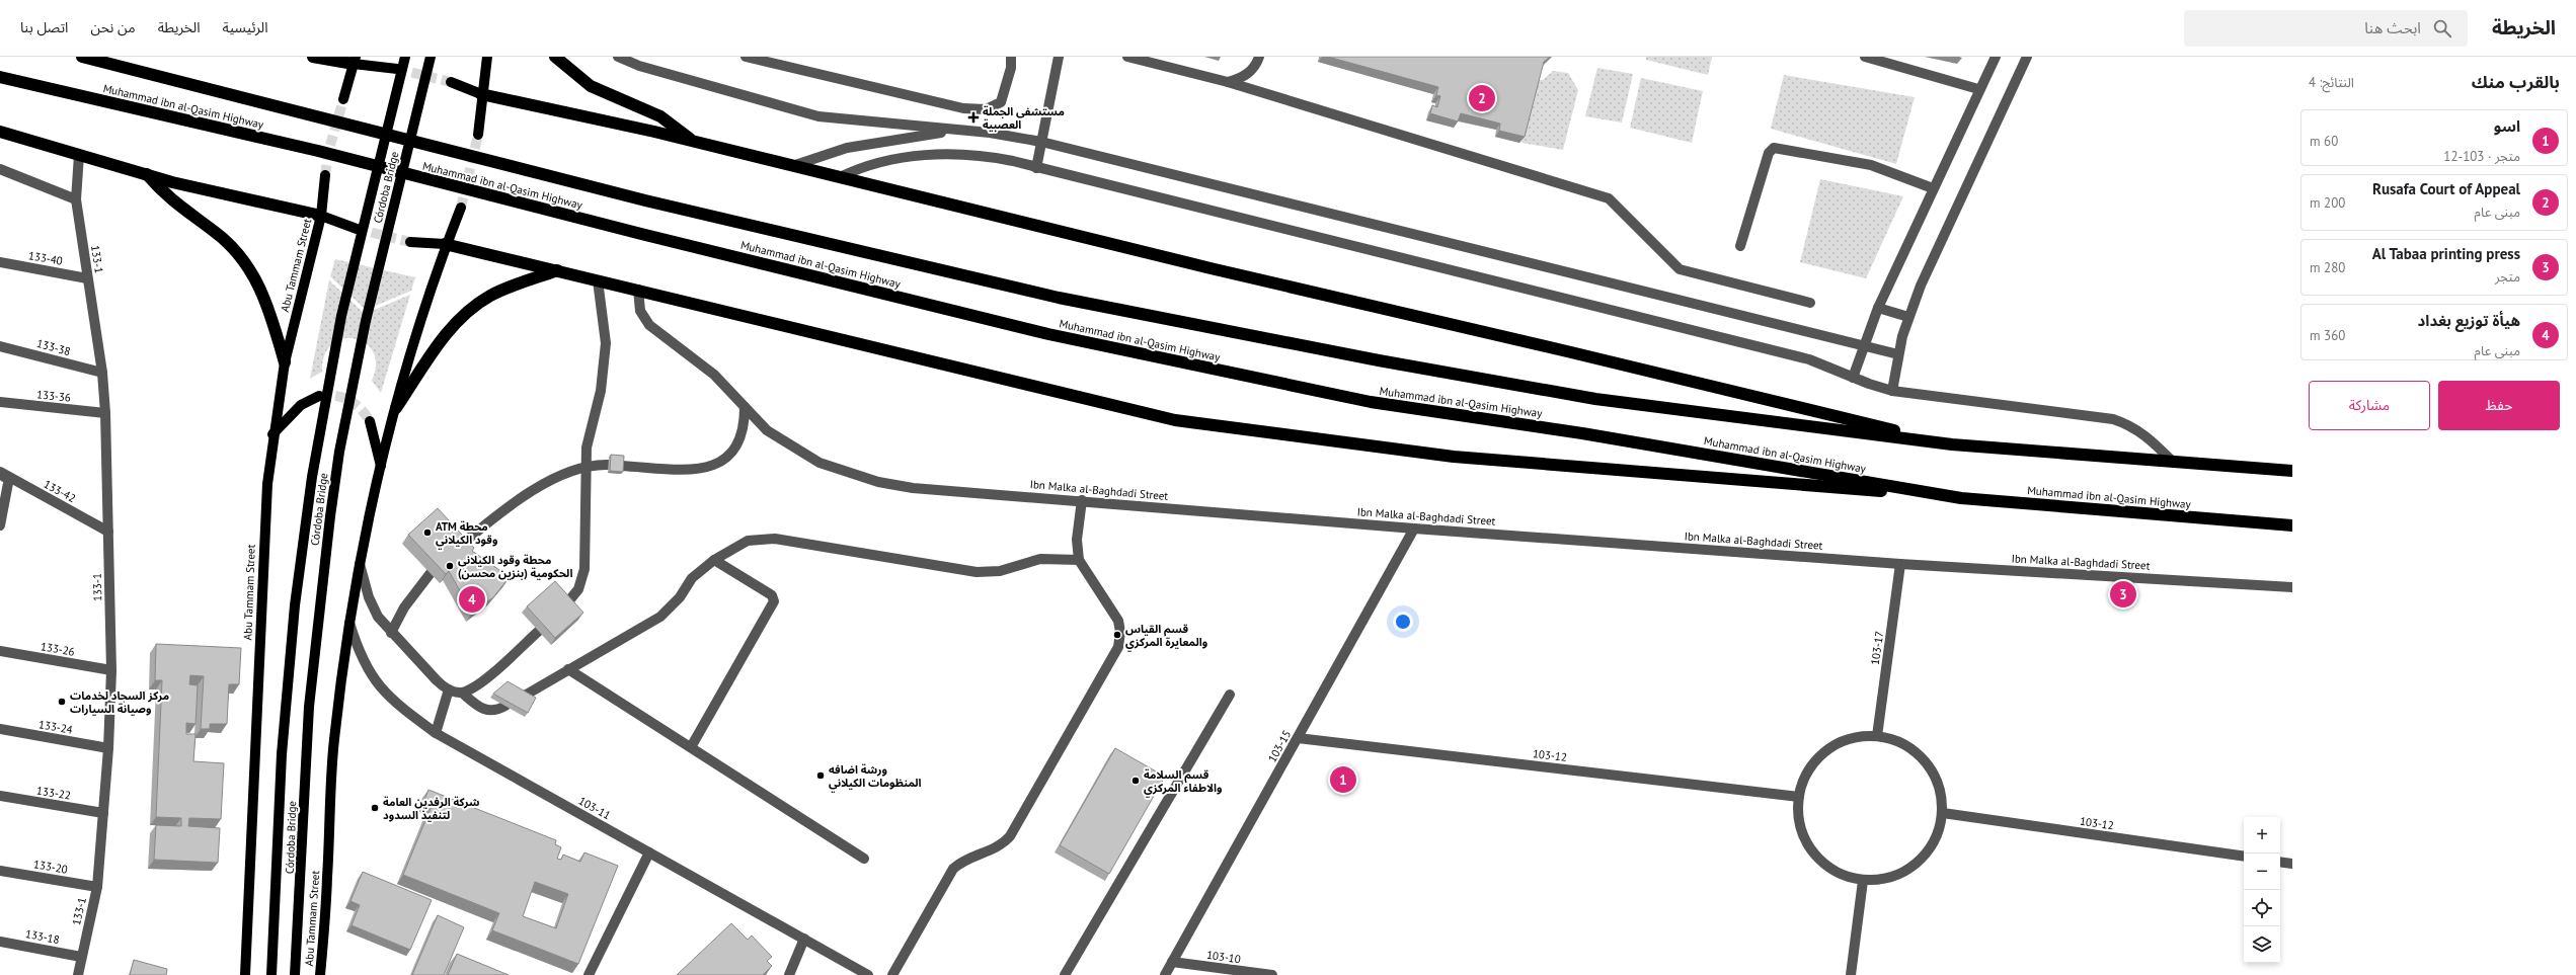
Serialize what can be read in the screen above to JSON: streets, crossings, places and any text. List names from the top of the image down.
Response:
{
  "streets": {
    "highway": ["Muhammad ibn al-Qasim Highway"],
    "main road": ["Córdoba Bridge", "Abu Tammam Street"],
    "street": [
      "133-40",
      "133-1",
      "133-38",
      "133-36",
      "Ibn Malka al-Baghdadi Street",
      "133-42",
      "103-17",
      "133-26",
      "133-24",
      "103-15",
      "103-12",
      "133-22",
      "103-11",
      "133-20",
      "133-18",
      "103-10"
    ]
  },
  "crossings": [
    ["133-40", "133-1"],
    ["133-1", "133-38"],
    ["133-1", "133-36"],
    ["133-1", "133-42"],
    ["133-1", "133-26"],
    ["133-1", "133-24"],
    ["133-1", "133-22"],
    ["133-1", "133-20"],
    ["133-1", "133-18"],
    ["Abu Tammam Street", "103-11"],
    ["Ibn Malka al-Baghdadi Street", "103-17"],
    ["Ibn Malka al-Baghdadi Street", "103-15"],
    ["103-17", "103-12"],
    ["103-15", "103-12"],
    ["103-15", "103-10"]
  ],
  "places": {
    "health": ["مستشفى الجملة العصبية"],
    "other": [
      "ATM محطة وقود الكيلاني",
      "محطة وقود الكيلاني الحكومية (بنزين محسن)",
      "قسم القياس والمعايرة المركزي",
      "مركز السجاد لخدمات وصيانة السيارات",
      "ورشة اضافه المنظومات الكيلاني",
      "قسم السلامة والاطفاء المركزي",
      "شركة الرفدين العامة لتنفيذ السدود"
    ]
  },
  "page": {
    "header": "الخريطة",
    "search": "ابحث هنا",
    "nav": [
      "الرئيسية",
      "الخريطة",
      "من نحن",
      "اتصل بنا"
    ],
    "heading": ["بالقرب منك", "النتائج: 4"],
    "pins": [
      "2",
      "3",
      "4",
      "1"
    ],
    "list": [
      {
        "mark": "1",
        "name": "اسو",
        "note": "متجر · 103-12",
        "value": "60 m"
      },
      {
        "mark": "2",
        "name": "Rusafa Court of Appeal",
        "note": "مبنى عام",
        "value": "200 m"
      },
      {
        "mark": "3",
        "name": "Al Tabaa printing press",
        "note": "متجر",
        "value": "280 m"
      },
      {
        "mark": "4",
        "name": "هيأة توزيع بغداد",
        "note": "مبنى عام",
        "value": "360 m"
      }
    ],
    "buttons": ["حفظ", "مشاركة"],
    "map_buttons": ["+", "−"]
  }
}
